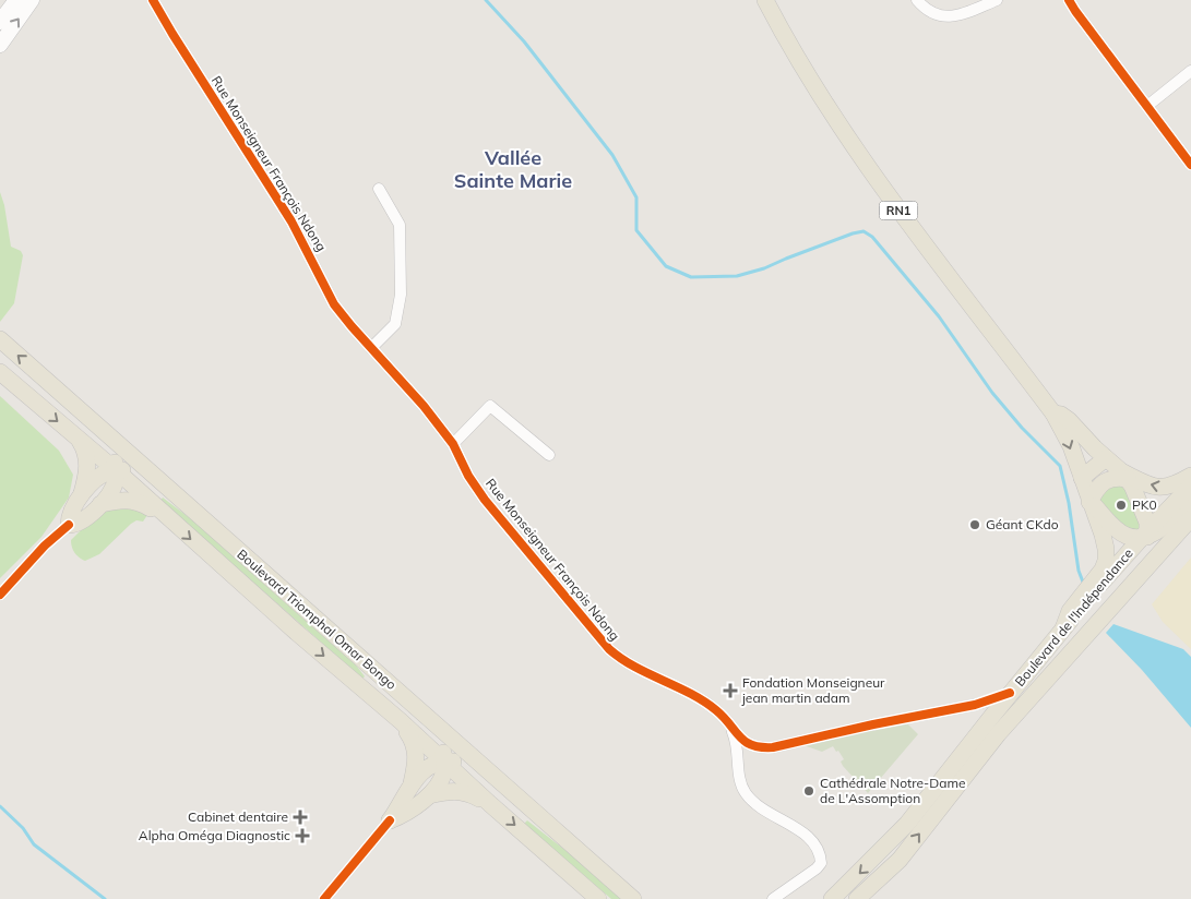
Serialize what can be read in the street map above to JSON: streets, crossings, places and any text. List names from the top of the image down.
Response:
{
  "streets": {
    "main road": ["RN1", "Boulevard de l'Indépendance", "Boulevard Triomphal Omar Bongo"],
    "street": ["Rue Monseigneur François Ndong"]
  },
  "crossings": [
    ["Rue Monseigneur François Ndong", "Boulevard de l'Indépendance"],
    ["RN1", "Boulevard de l'Indépendance"]
  ],
  "districts": ["Vallée Sainte Marie"],
  "places": {
    "other": ["PK0", "Géant CKdo", "Cathédrale Notre-Dame de L'Assomption"],
    "health": ["Fondation Monseigneur jean martin adam", "Cabinet dentaire", "Alpha Oméga Diagnostic"]
  }
}
